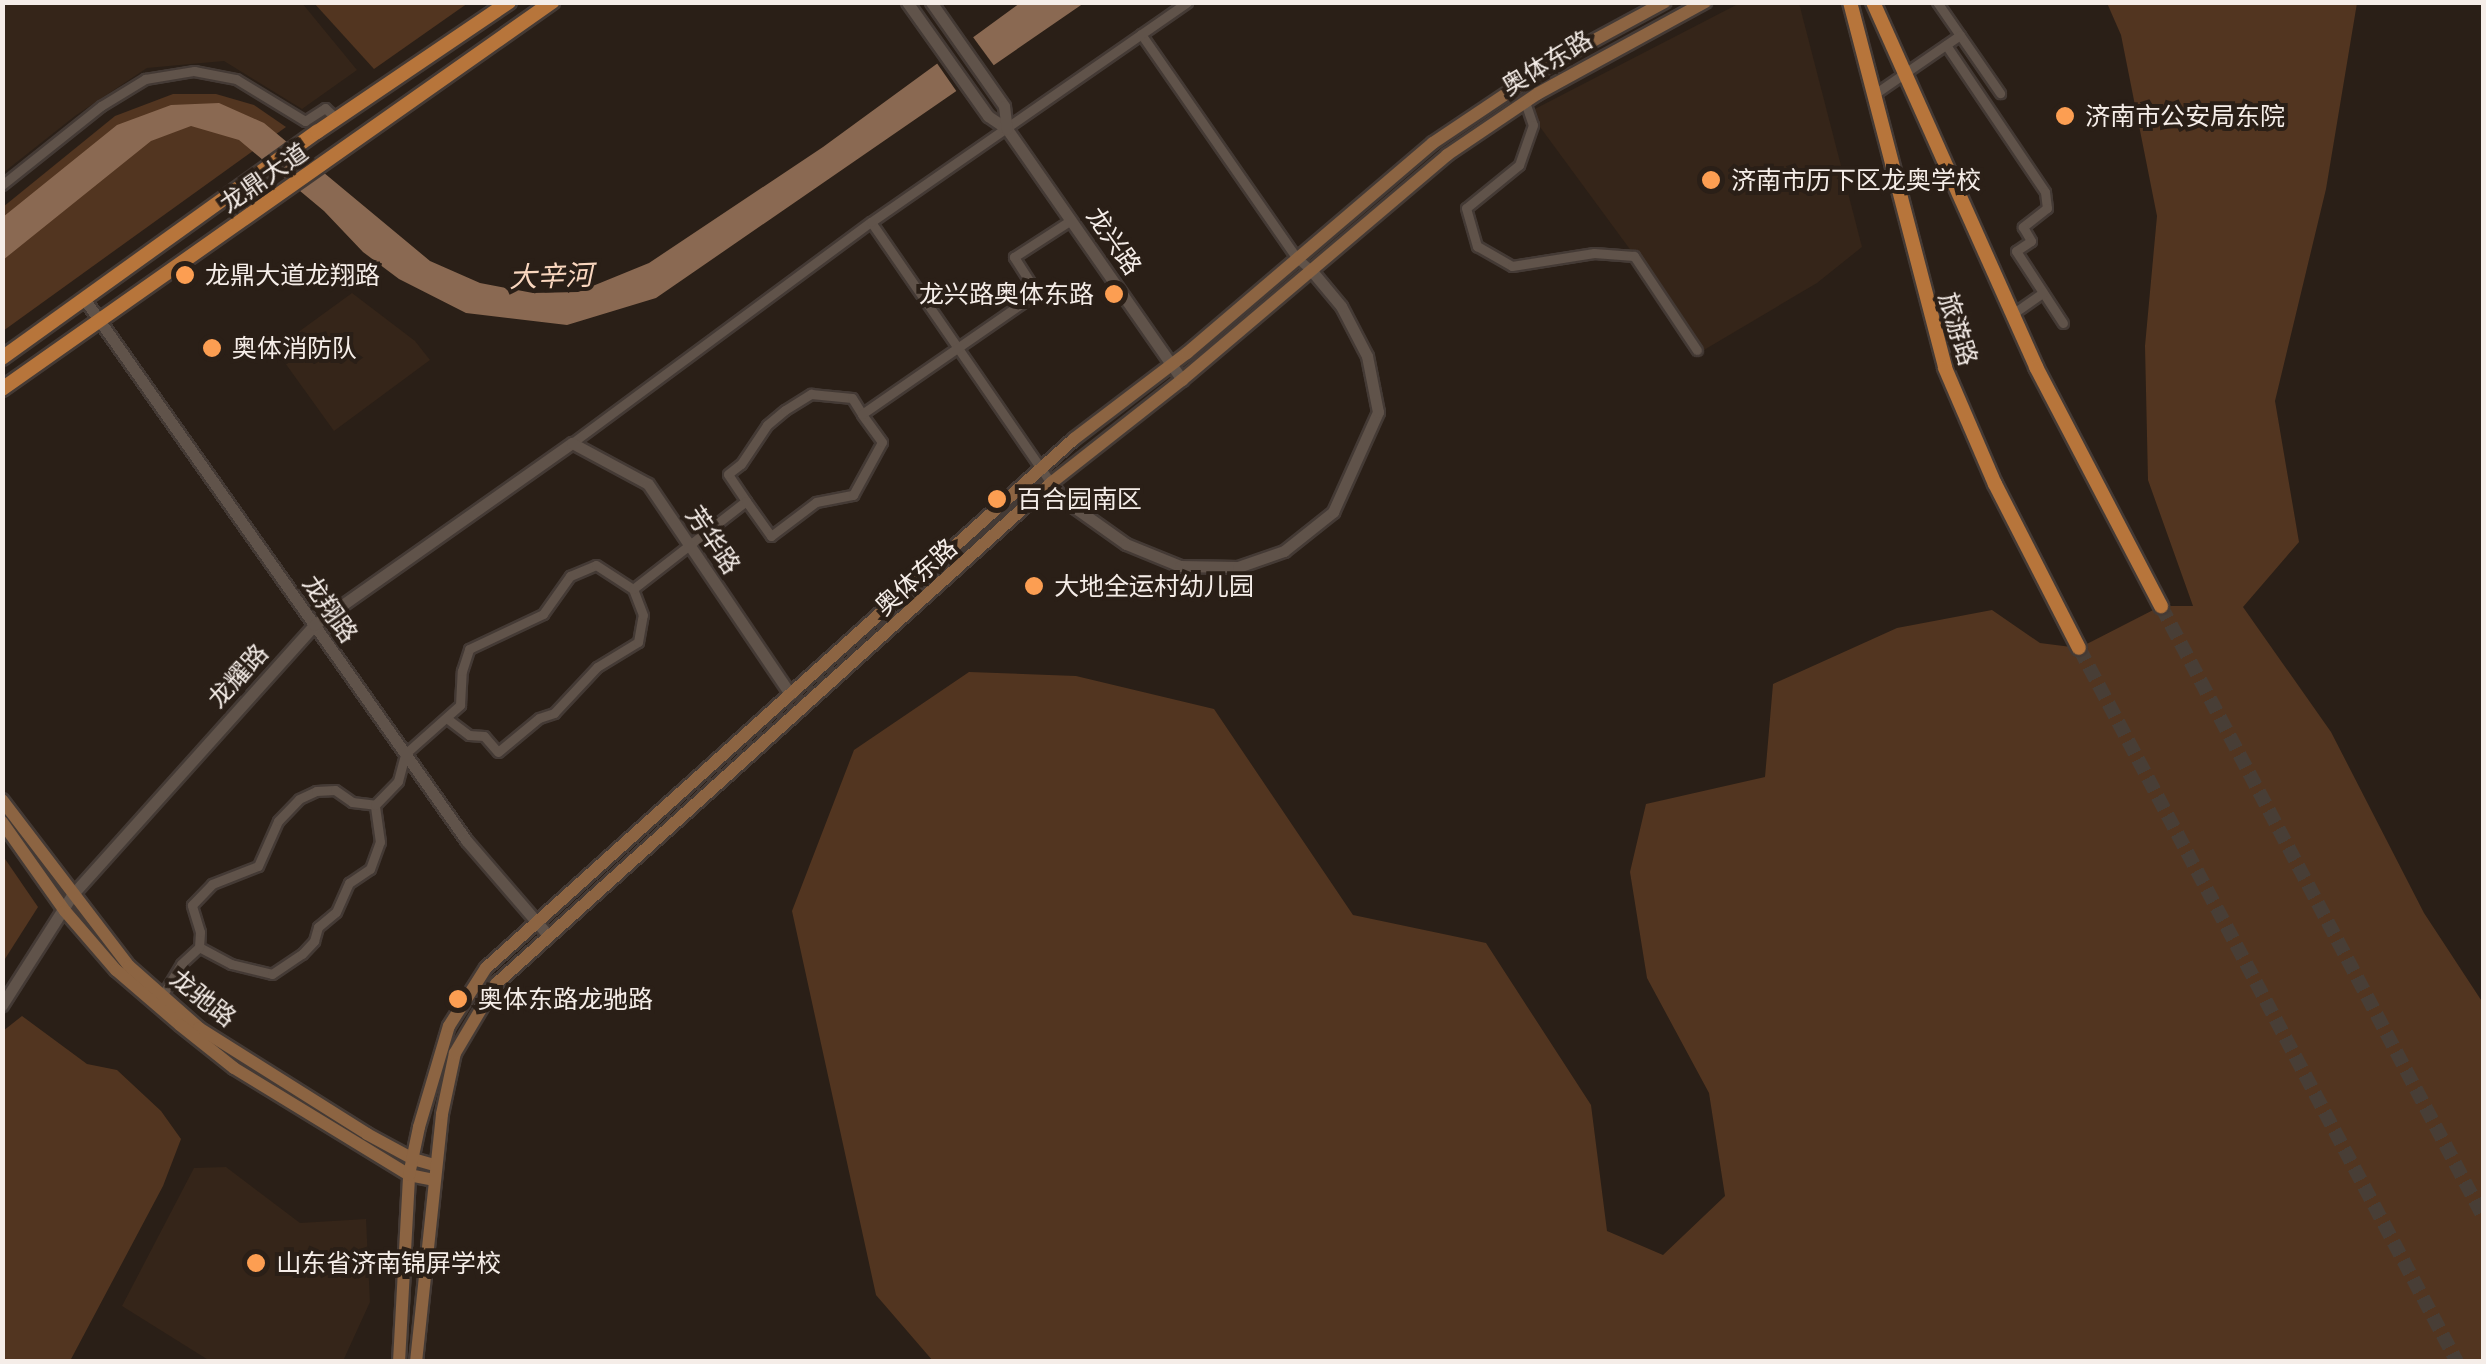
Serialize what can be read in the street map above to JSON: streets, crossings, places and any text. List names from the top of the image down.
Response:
{
  "streets": {
    "main road": [
      "奥体东路",
      "龙鼎大道",
      "旅游路",
      "龙驰路"
    ],
    "street": [
      "龙兴路",
      "芳华路",
      "龙翔路",
      "龙耀路"
    ]
  },
  "crossings": [
    ["奥体东路", "龙兴路"],
    ["奥体东路", "龙翔路"],
    ["奥体东路", "龙驰路"],
    ["龙鼎大道", "龙翔路"],
    ["芳华路", "龙耀路"],
    ["龙翔路", "龙耀路"],
    ["龙耀路", "龙驰路"]
  ],
  "water": ["大辛河"],
  "places": [
    "济南市公安局东院",
    "济南市历下区龙奥学校",
    "龙鼎大道龙翔路",
    "龙兴路奥体东路",
    "奥体消防队",
    "百合园南区",
    "大地全运村幼儿园",
    "奥体东路龙驰路",
    "山东省济南锦屏学校"
  ]
}
